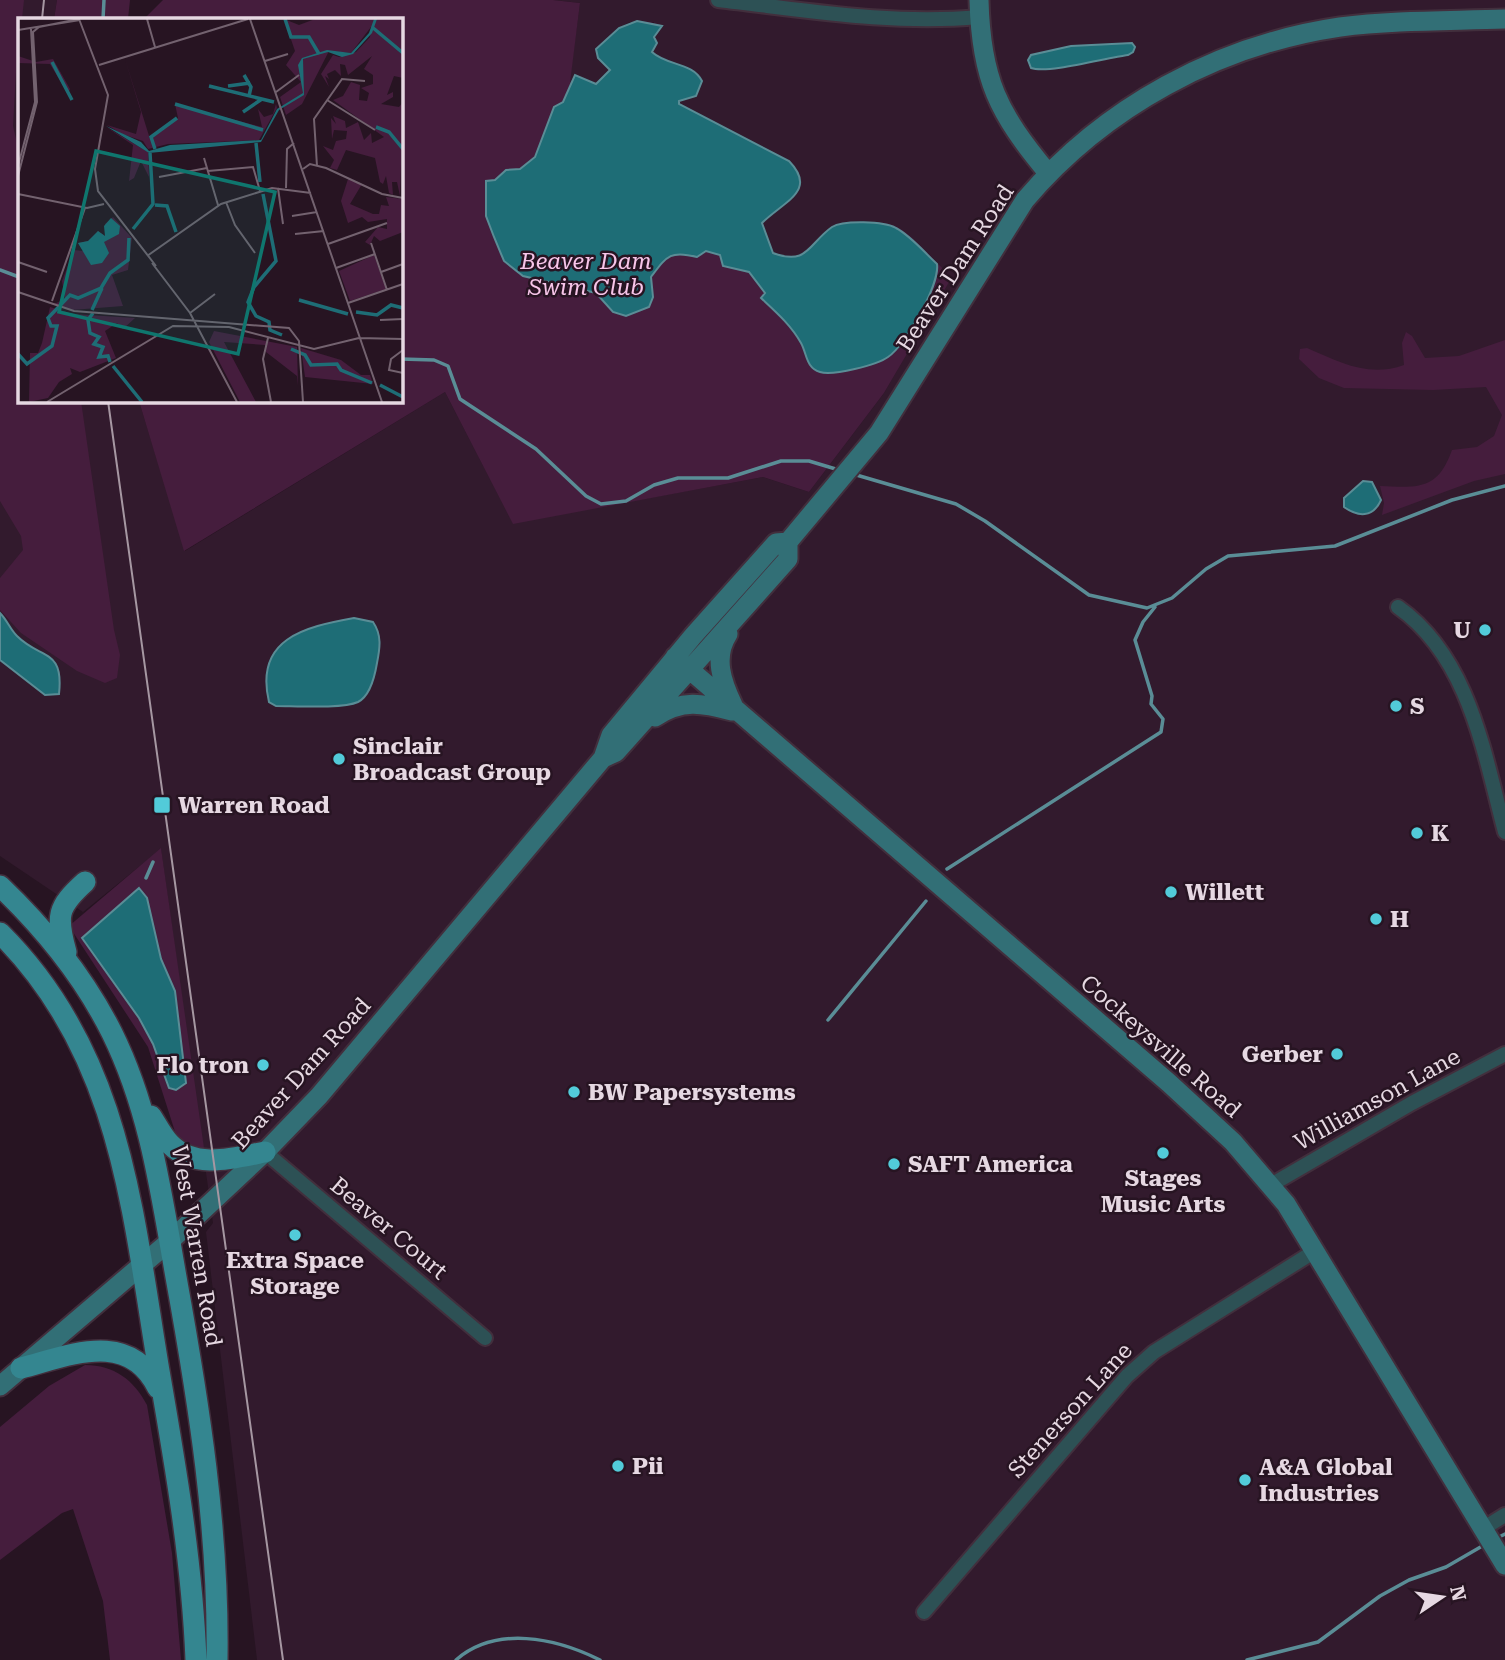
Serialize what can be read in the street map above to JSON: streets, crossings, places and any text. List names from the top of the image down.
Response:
{
  "streets": {
    "main road": ["Beaver Dam Road", "Cockeysville Road", "West Warren Road"],
    "street": ["Williamson Lane", "Beaver Court", "Stenerson Lane"]
  },
  "crossings": [
    ["Beaver Dam Road", "Cockeysville Road"],
    ["Beaver Dam Road", "Beaver Court"],
    ["Beaver Dam Road", "West Warren Road"],
    ["Cockeysville Road", "Williamson Lane"],
    ["Cockeysville Road", "Stenerson Lane"]
  ],
  "parks": ["Beaver Dam Swim Club"],
  "places": {
    "other": [
      "U",
      "S",
      "Sinclair Broadcast Group",
      "K",
      "Willett",
      "H",
      "Gerber",
      "Flo tron",
      "BW Papersystems",
      "Stages Music Arts",
      "SAFT America",
      "Extra Space Storage",
      "Pii",
      "A&A Global Industries"
    ],
    "transit": ["Warren Road"]
  },
  "north": "right"
}
